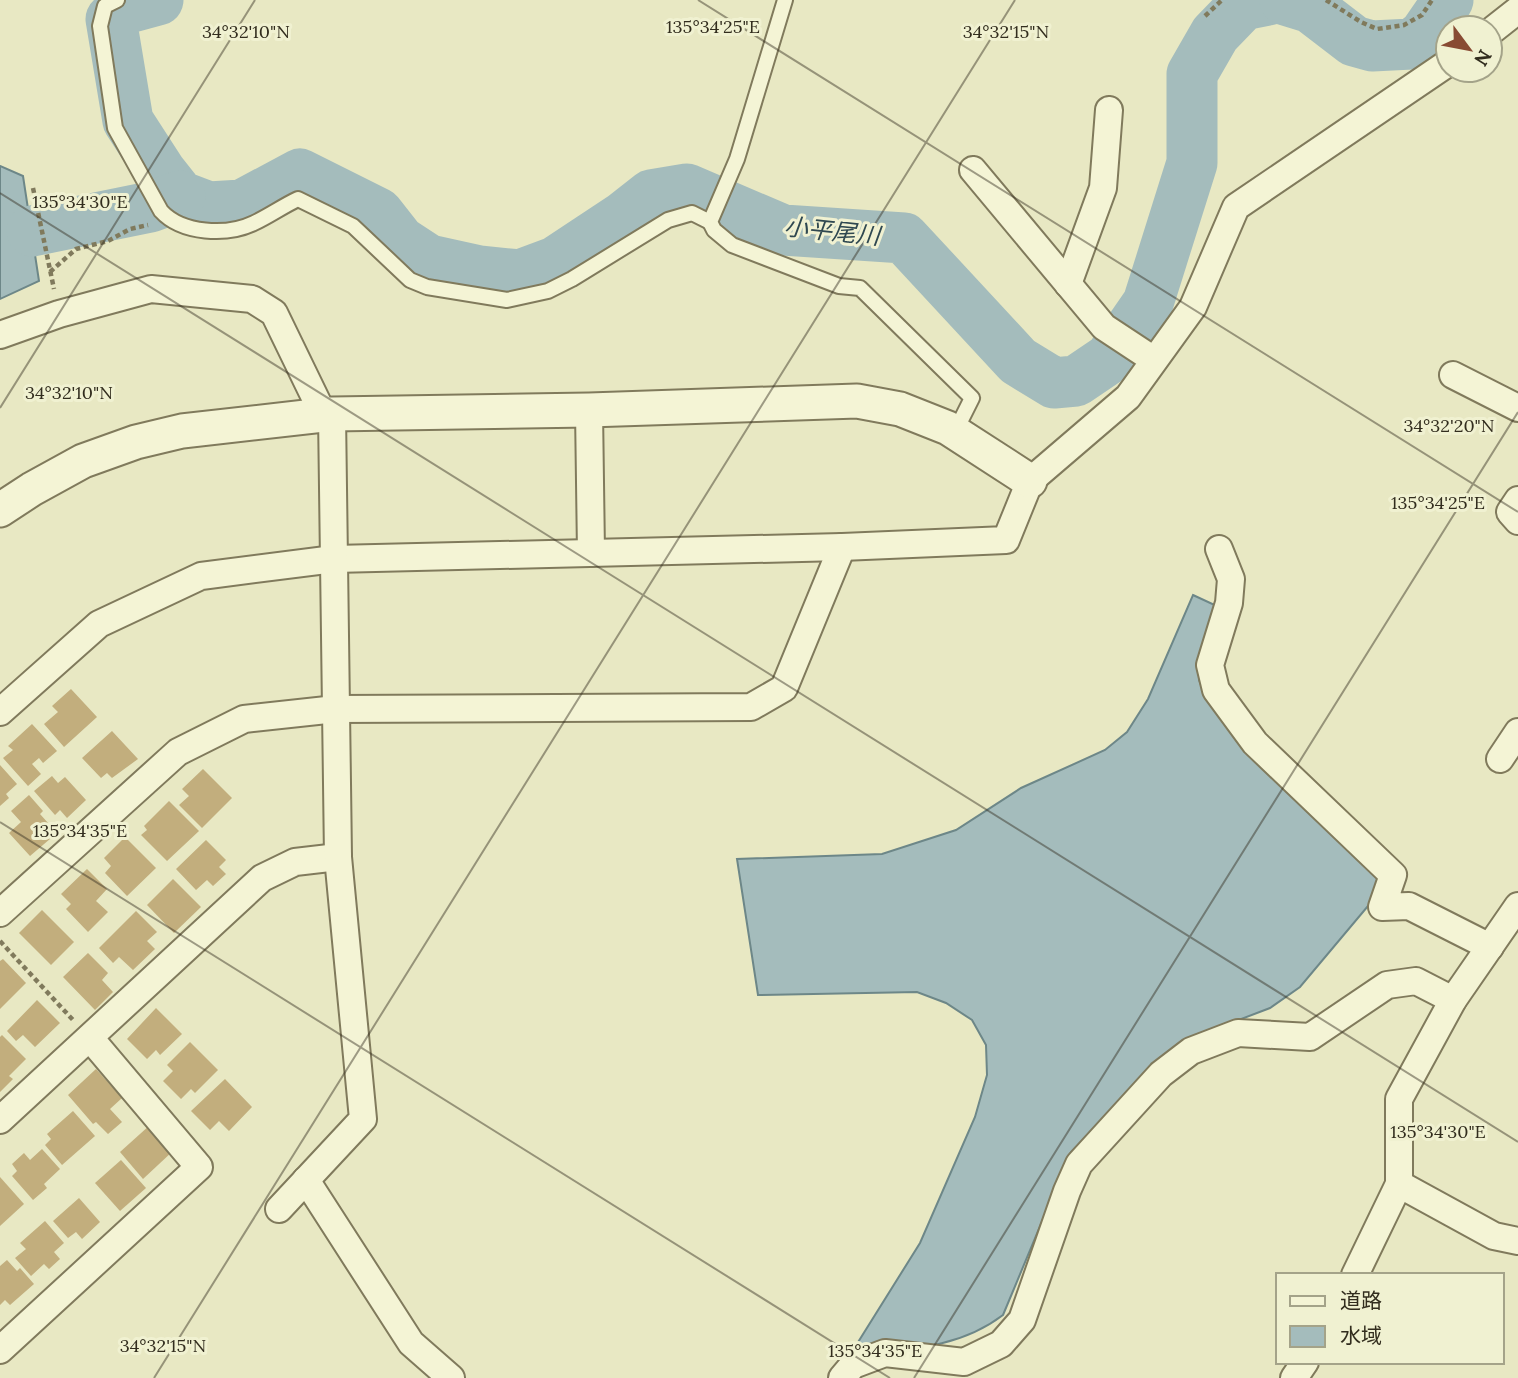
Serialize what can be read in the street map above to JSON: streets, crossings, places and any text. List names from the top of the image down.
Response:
{
  "water": ["小平尾川"],
  "legend": ["道路", "水域"],
  "north": "bottom right",
  "coordinates": [
    "135°34'25\"E",
    "34°32'10\"N",
    "34°32'15\"N",
    "135°34'30\"E",
    "34°32'20\"N",
    "135°34'35\"E"
  ]
}
